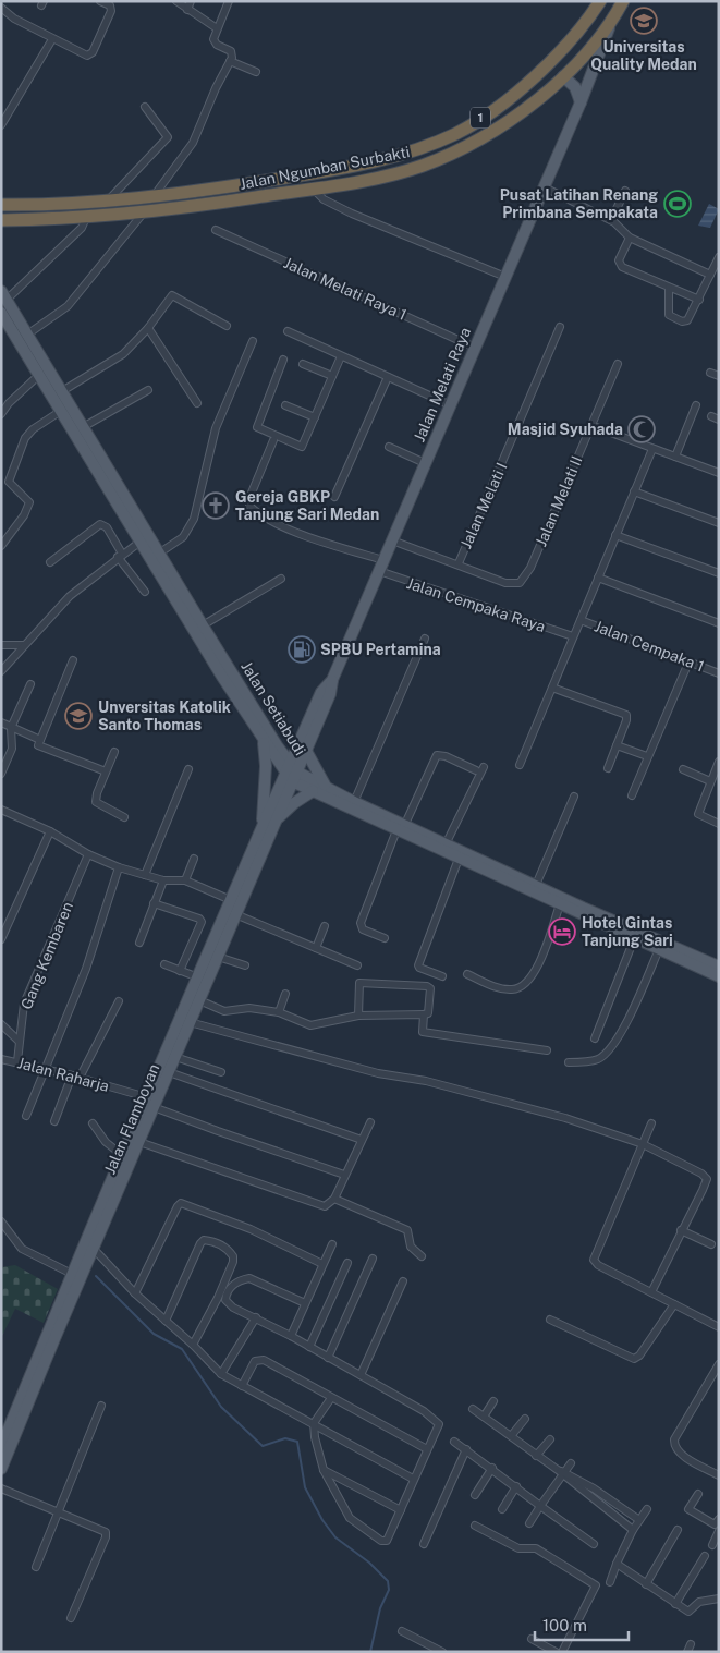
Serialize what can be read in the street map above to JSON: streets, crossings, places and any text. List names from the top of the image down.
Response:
{
  "streets": {
    "highway": ["1", "Jalan Ngumban Surbakti"],
    "main road": ["Jalan Melati Raya", "Jalan Setiabudi", "Jalan Flamboyan"],
    "street": [
      "Jalan Melati Raya 1",
      "Jalan Melati II",
      "Jalan Melati I",
      "Jalan Cempaka Raya",
      "Jalan Cempaka 1",
      "Gang Kembaren",
      "Jalan Raharja"
    ]
  },
  "crossings": [
    ["Jalan Ngumban Surbakti", "Jalan Melati Raya"],
    ["Jalan Melati Raya 1", "Jalan Melati Raya"],
    ["Jalan Melati Raya", "Jalan Cempaka Raya"],
    ["Jalan Melati Raya", "Jalan Setiabudi"],
    ["Jalan Melati Raya", "Jalan Flamboyan"],
    ["Jalan Melati II", "Jalan Melati I"],
    ["Jalan Setiabudi", "Jalan Flamboyan"],
    ["Gang Kembaren", "Jalan Raharja"],
    ["Jalan Raharja", "Jalan Flamboyan"]
  ],
  "places": {
    "school or university": ["Universitas Quality Medan", "Unversitas Katolik Santo Thomas"],
    "sports": ["Pusat Latihan Renang Primbana Sempakata"],
    "mosque": ["Masjid Syuhada"],
    "church": ["Gereja GBKP Tanjung Sari Medan"],
    "fuel station": ["SPBU Pertamina"],
    "hotel": ["Hotel Gintas Tanjung Sari"]
  },
  "scale_bar": "100 m"
}
